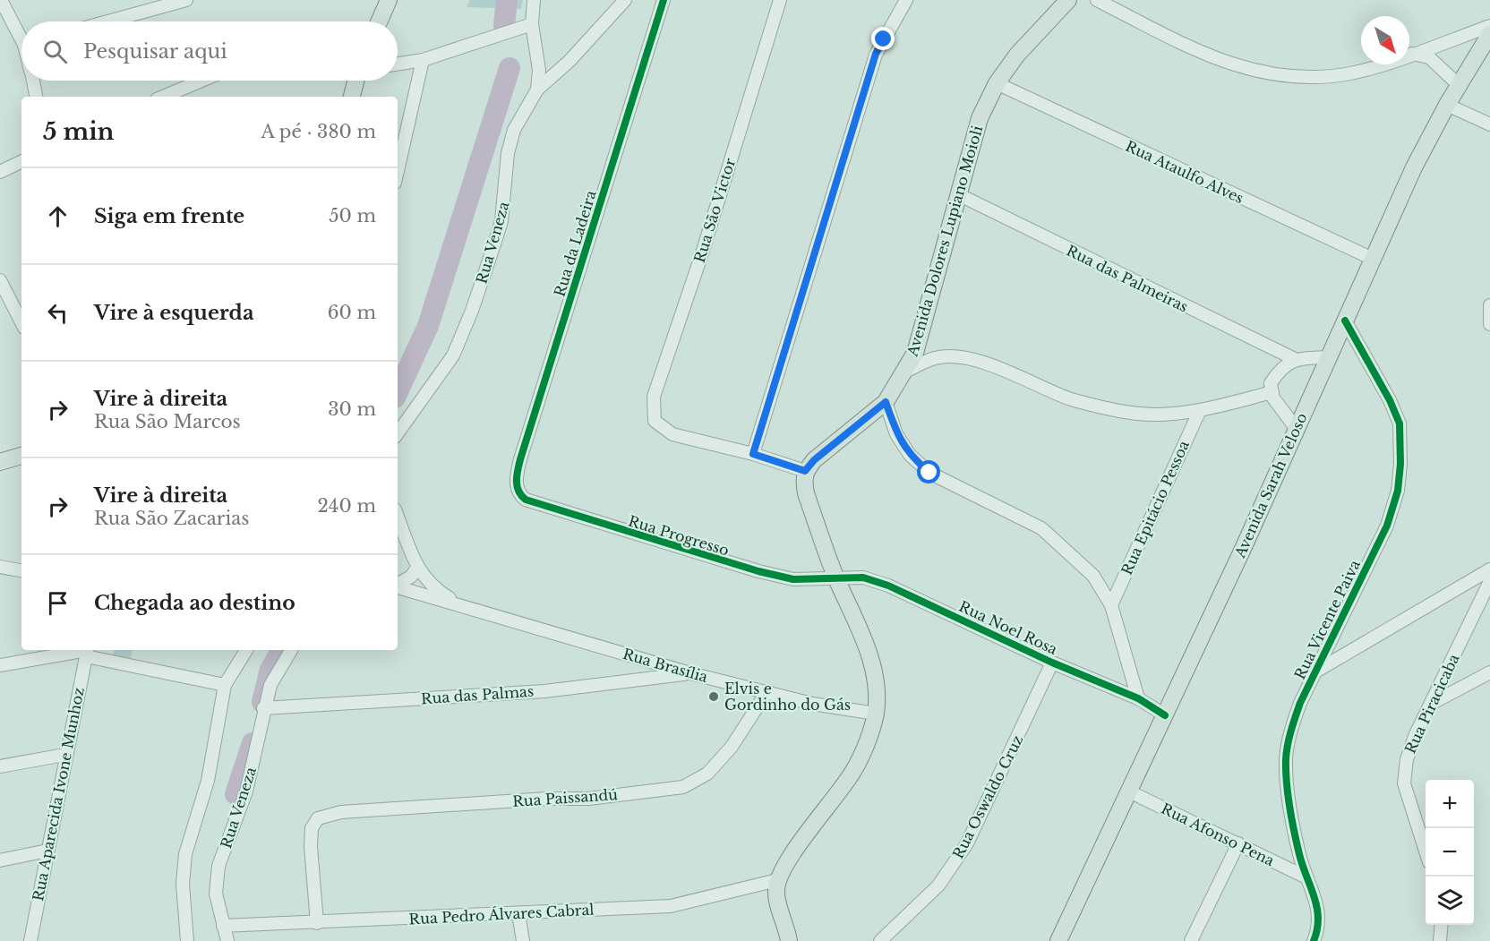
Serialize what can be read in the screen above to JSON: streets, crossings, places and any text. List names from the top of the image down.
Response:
{
  "streets": {
    "main road": ["Avenida Dolores Lupiano Moioli", "Avenida Sarah Veloso"],
    "street": [
      "Rua Ataulfo Alves",
      "Rua São Victor",
      "Rua Veneza",
      "Rua da Ladeira",
      "Rua das Palmeiras",
      "Rua Epitácio Pessoa",
      "Rua Progresso",
      "Rua Vicente Paiva",
      "Rua Noel Rosa",
      "Rua Brasília",
      "Rua das Palmas",
      "Rua Piracicaba",
      "Rua Aparecida Ivone Munhoz",
      "Rua Oswaldo Cruz",
      "Rua Paissandú",
      "Rua Afonso Pena",
      "Rua Pedro Álvares Cabral"
    ]
  },
  "crossings": [
    ["Rua Ataulfo Alves", "Avenida Dolores Lupiano Moioli"],
    ["Rua Ataulfo Alves", "Avenida Sarah Veloso"],
    ["Avenida Dolores Lupiano Moioli", "Rua das Palmeiras"],
    ["Rua Veneza", "Rua das Palmas"],
    ["Rua Veneza", "Rua Pedro Álvares Cabral"],
    ["Rua da Ladeira", "Rua Progresso"],
    ["Avenida Sarah Veloso", "Rua Vicente Paiva"],
    ["Avenida Sarah Veloso", "Rua Noel Rosa"],
    ["Avenida Sarah Veloso", "Rua Afonso Pena"],
    ["Rua Progresso", "Rua Noel Rosa"],
    ["Rua Vicente Paiva", "Rua Afonso Pena"],
    ["Rua Noel Rosa", "Rua Oswaldo Cruz"],
    ["Rua Brasília", "Rua das Palmas"],
    ["Rua Brasília", "Rua Paissandú"],
    ["Rua Paissandú", "Rua Pedro Álvares Cabral"]
  ],
  "places": ["Elvis e Gordinho do Gás"],
  "north": "bottom right",
  "page": {
    "search": "Pesquisar aqui",
    "heading": ["5 min", "A pé · 380 m"],
    "list": [
      ["Siga em frente", "50 m"],
      ["Vire à esquerda", "60 m"],
      ["Vire à direita", "Rua São Marcos", "30 m"],
      ["Vire à direita", "Rua São Zacarias", "240 m"],
      "Chegada ao destino"
    ],
    "map_buttons": ["+", "−"]
  }
}
